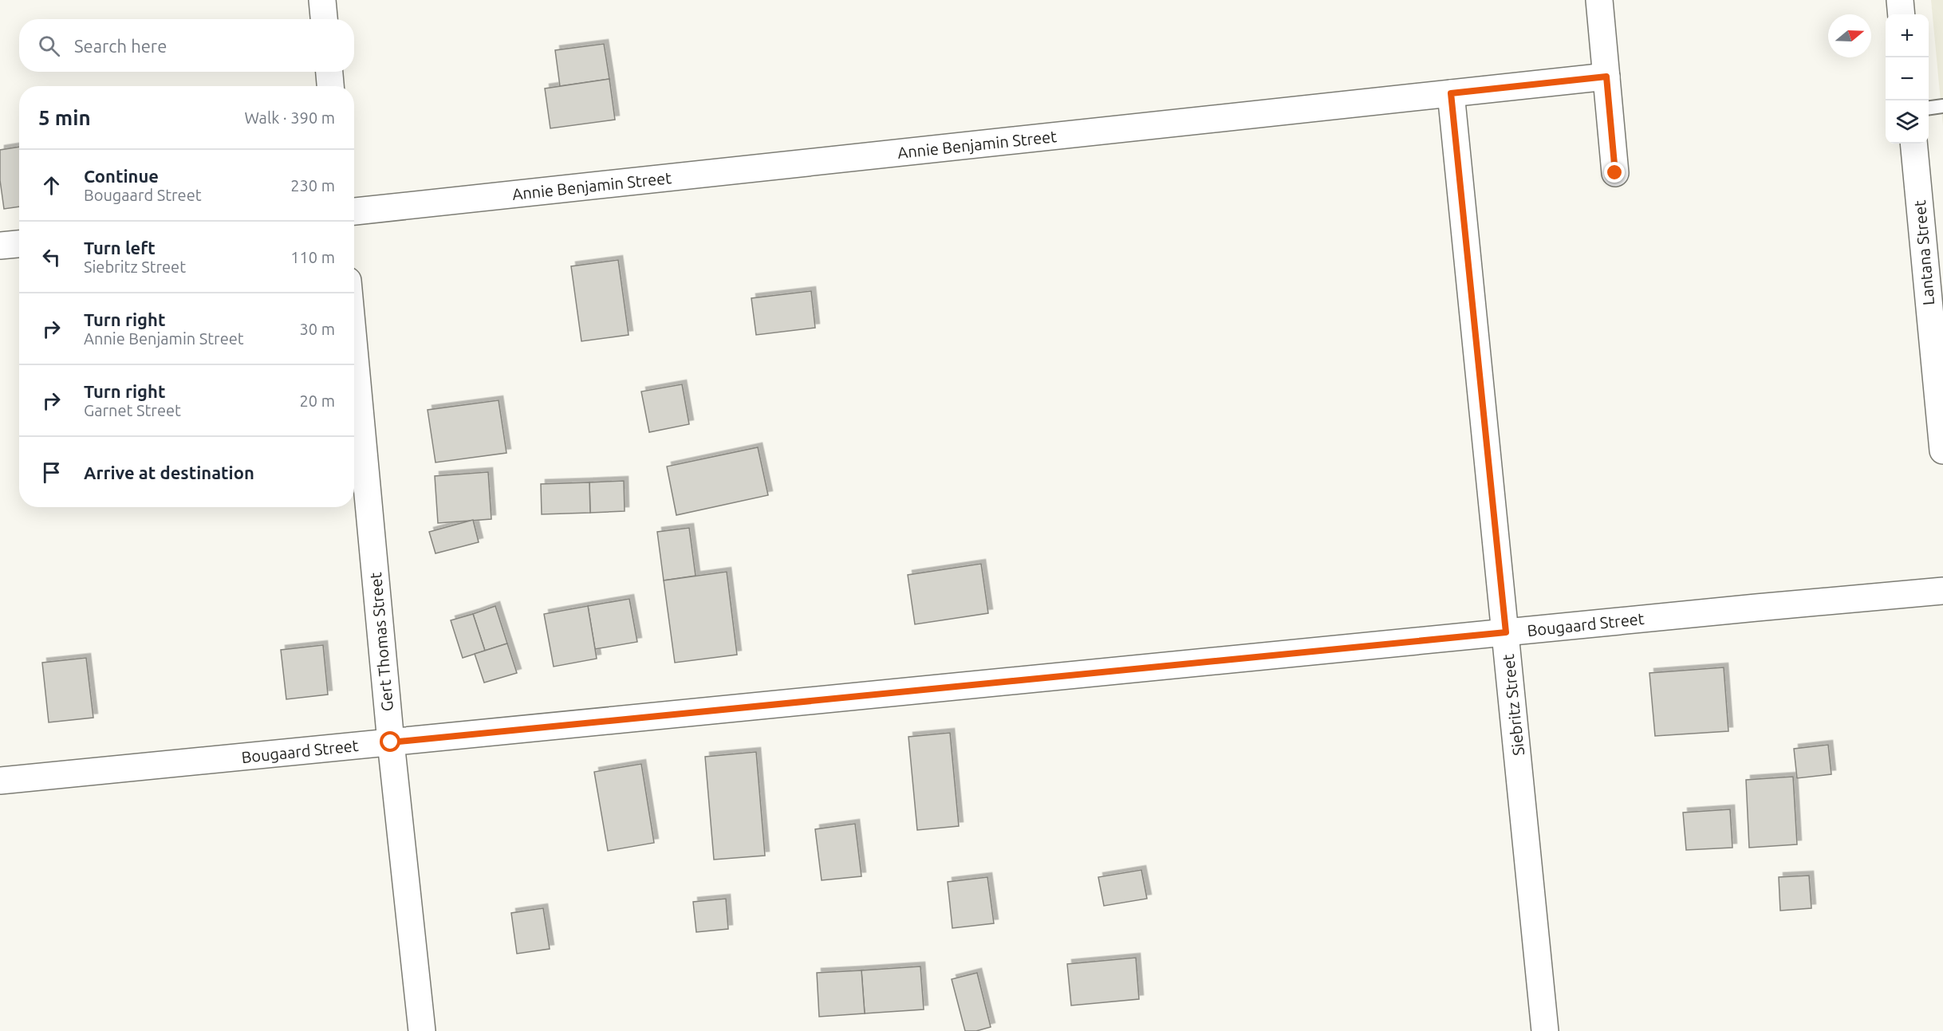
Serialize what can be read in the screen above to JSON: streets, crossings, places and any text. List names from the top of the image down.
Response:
{
  "streets": {
    "street": [
      "Annie Benjamin Street",
      "Lantana Street",
      "Bougaard Street",
      "Gert Thomas Street",
      "Siebritz Street"
    ]
  },
  "crossings": [
    ["Annie Benjamin Street", "Siebritz Street"],
    ["Bougaard Street", "Gert Thomas Street"],
    ["Bougaard Street", "Siebritz Street"]
  ],
  "north": "right",
  "page": {
    "map_buttons": ["+", "−"],
    "search": "Search here",
    "heading": ["5 min", "Walk · 390 m"],
    "list": [
      ["Continue", "Bougaard Street", "230 m"],
      ["Turn left", "Siebritz Street", "110 m"],
      ["Turn right", "Annie Benjamin Street", "30 m"],
      ["Turn right", "Garnet Street", "20 m"],
      "Arrive at destination"
    ]
  }
}
